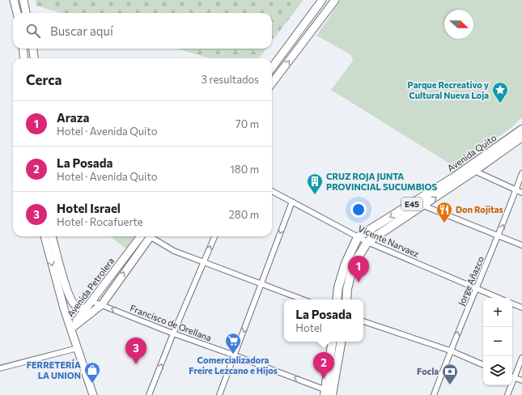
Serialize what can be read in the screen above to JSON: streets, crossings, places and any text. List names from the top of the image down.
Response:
{
  "streets": {
    "highway": ["Avenida Quito", "E45"],
    "main road": ["Avenida Petrolera"],
    "street": ["Vicente Narvaez", "Jorge Añazco", "Francisco de Orellana"]
  },
  "crossings": [
    ["Avenida Quito", "Vicente Narvaez"],
    ["Vicente Narvaez", "Jorge Añazco"],
    ["Avenida Petrolera", "Francisco de Orellana"]
  ],
  "one_way": ["Jorge Añazco", "Francisco de Orellana"],
  "places": {
    "place": ["Parque Recreativo y Cultural Nueva Loja"],
    "building": ["CRUZ ROJA JUNTA PROVINCIAL SUCUMBIOS"],
    "restaurant": ["Don Rojitas"],
    "supermarket": ["Comercializadora Freire Lezcano e Hijos"],
    "shop": ["FERRETERÍA LA UNION"],
    "bank": ["Focla"]
  },
  "north": "right",
  "page": {
    "search": "Buscar aquí",
    "heading": ["Cerca", "3 resultados"],
    "list": [
      {
        "mark": "1",
        "name": "Araza",
        "note": "Hotel · Avenida Quito",
        "value": "70 m"
      },
      {
        "mark": "2",
        "name": "La Posada",
        "note": "Hotel · Avenida Quito",
        "value": "180 m"
      },
      {
        "mark": "3",
        "name": "Hotel Israel",
        "note": "Hotel · Rocafuerte",
        "value": "280 m"
      }
    ],
    "pins": ["1", "3", "2"],
    "map_buttons": ["+", "−"],
    "popup": ["La Posada", "Hotel"]
  }
}
